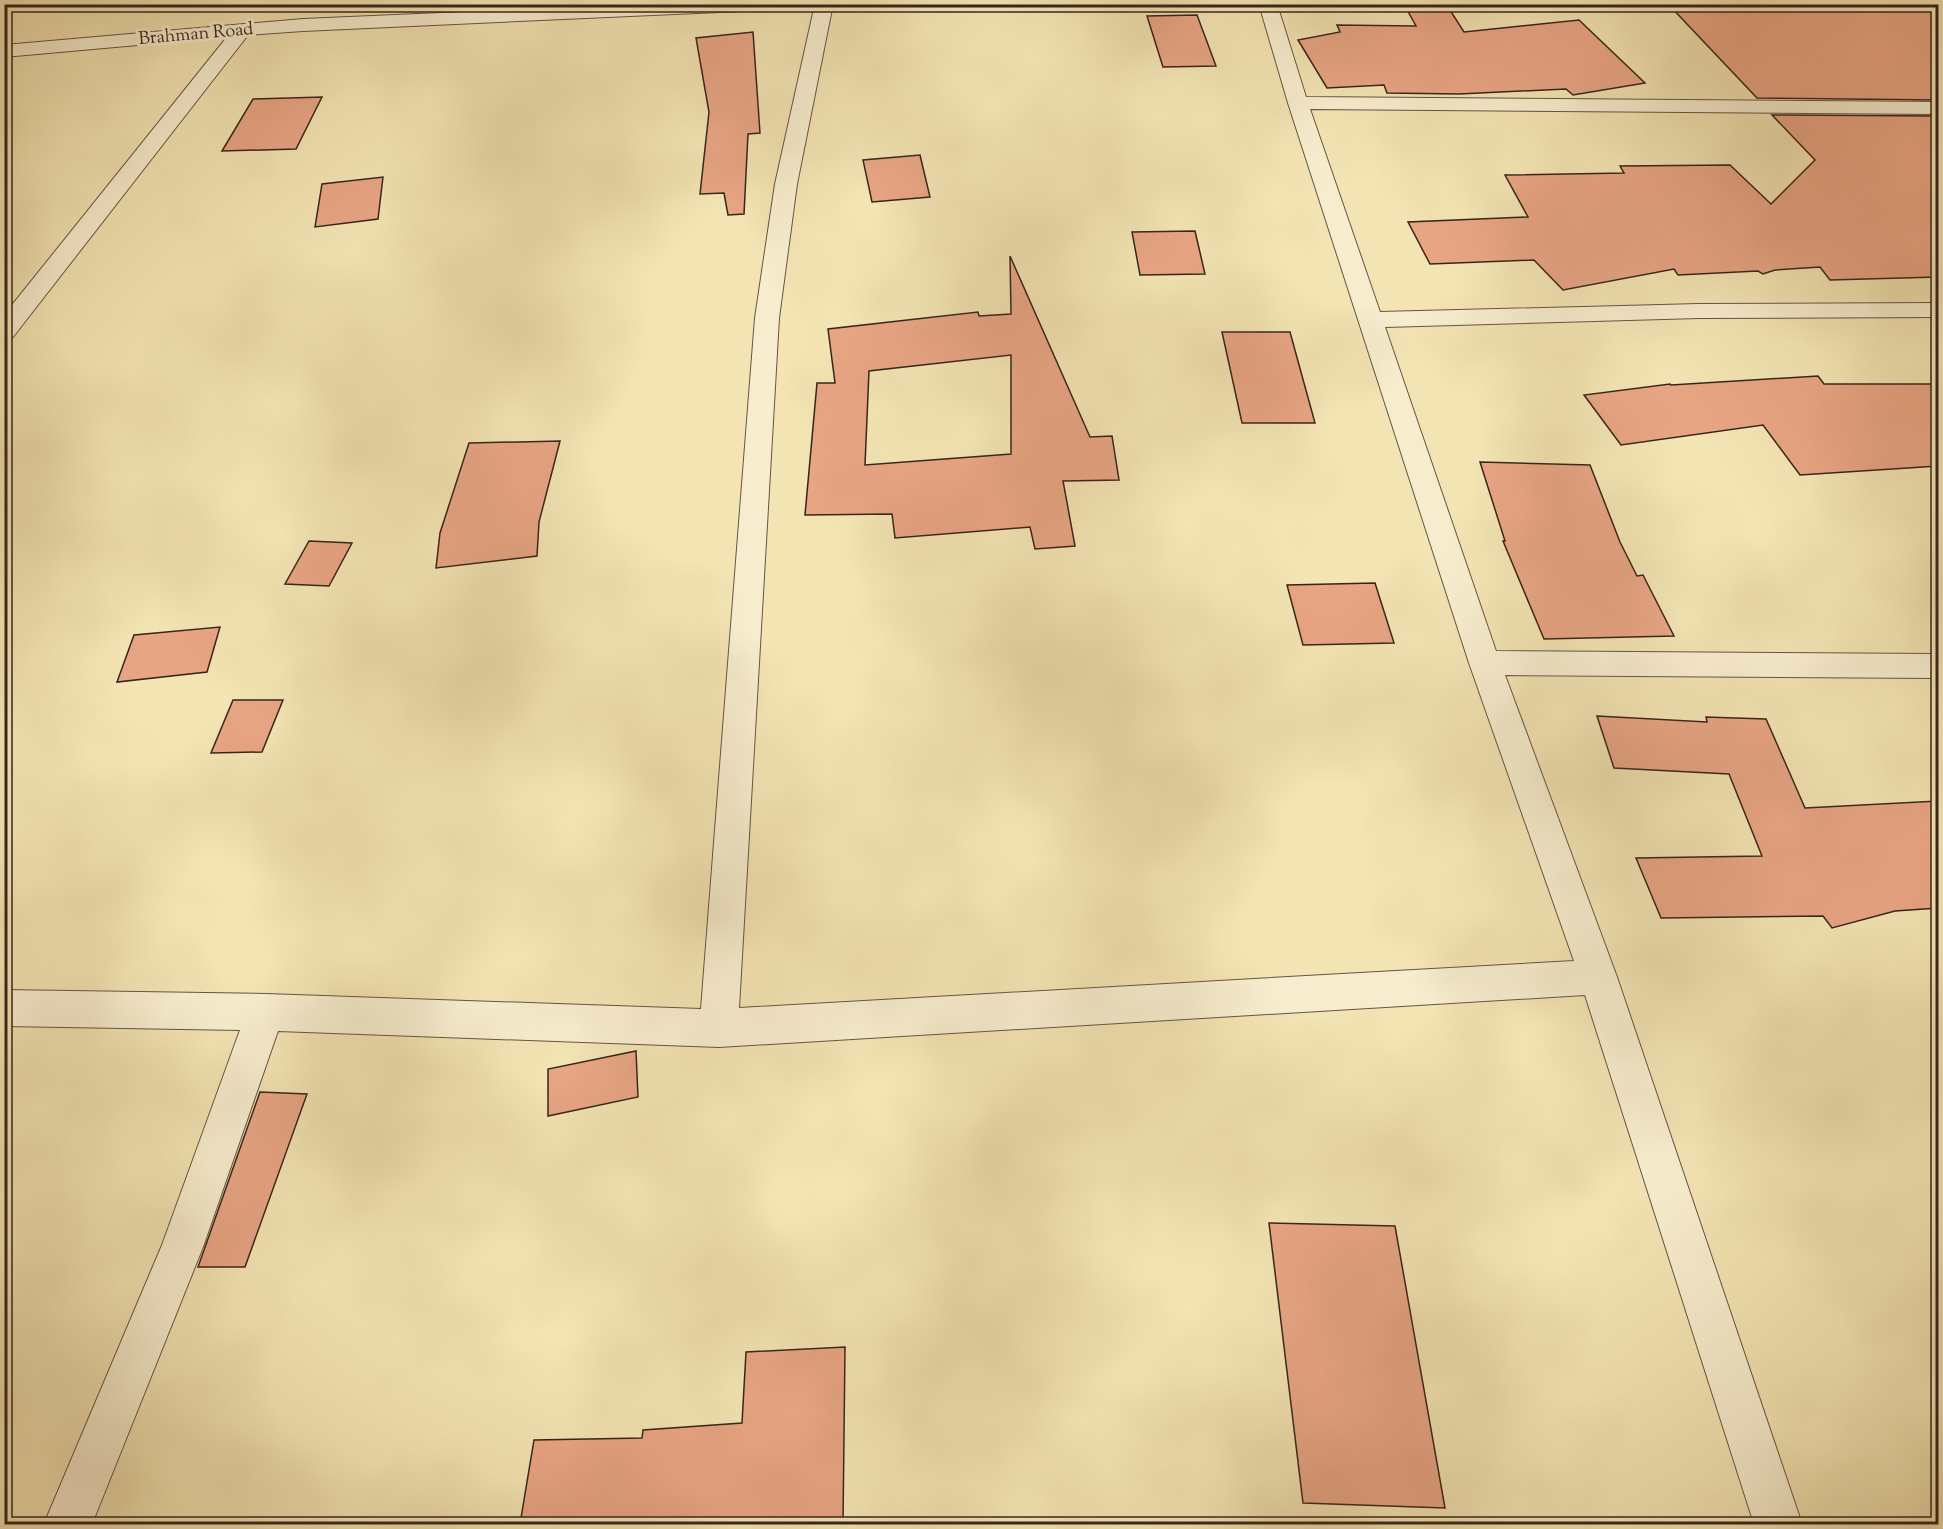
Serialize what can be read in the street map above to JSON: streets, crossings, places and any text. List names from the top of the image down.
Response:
{
  "streets": {
    "street": ["Brahman Road"]
  }
}
